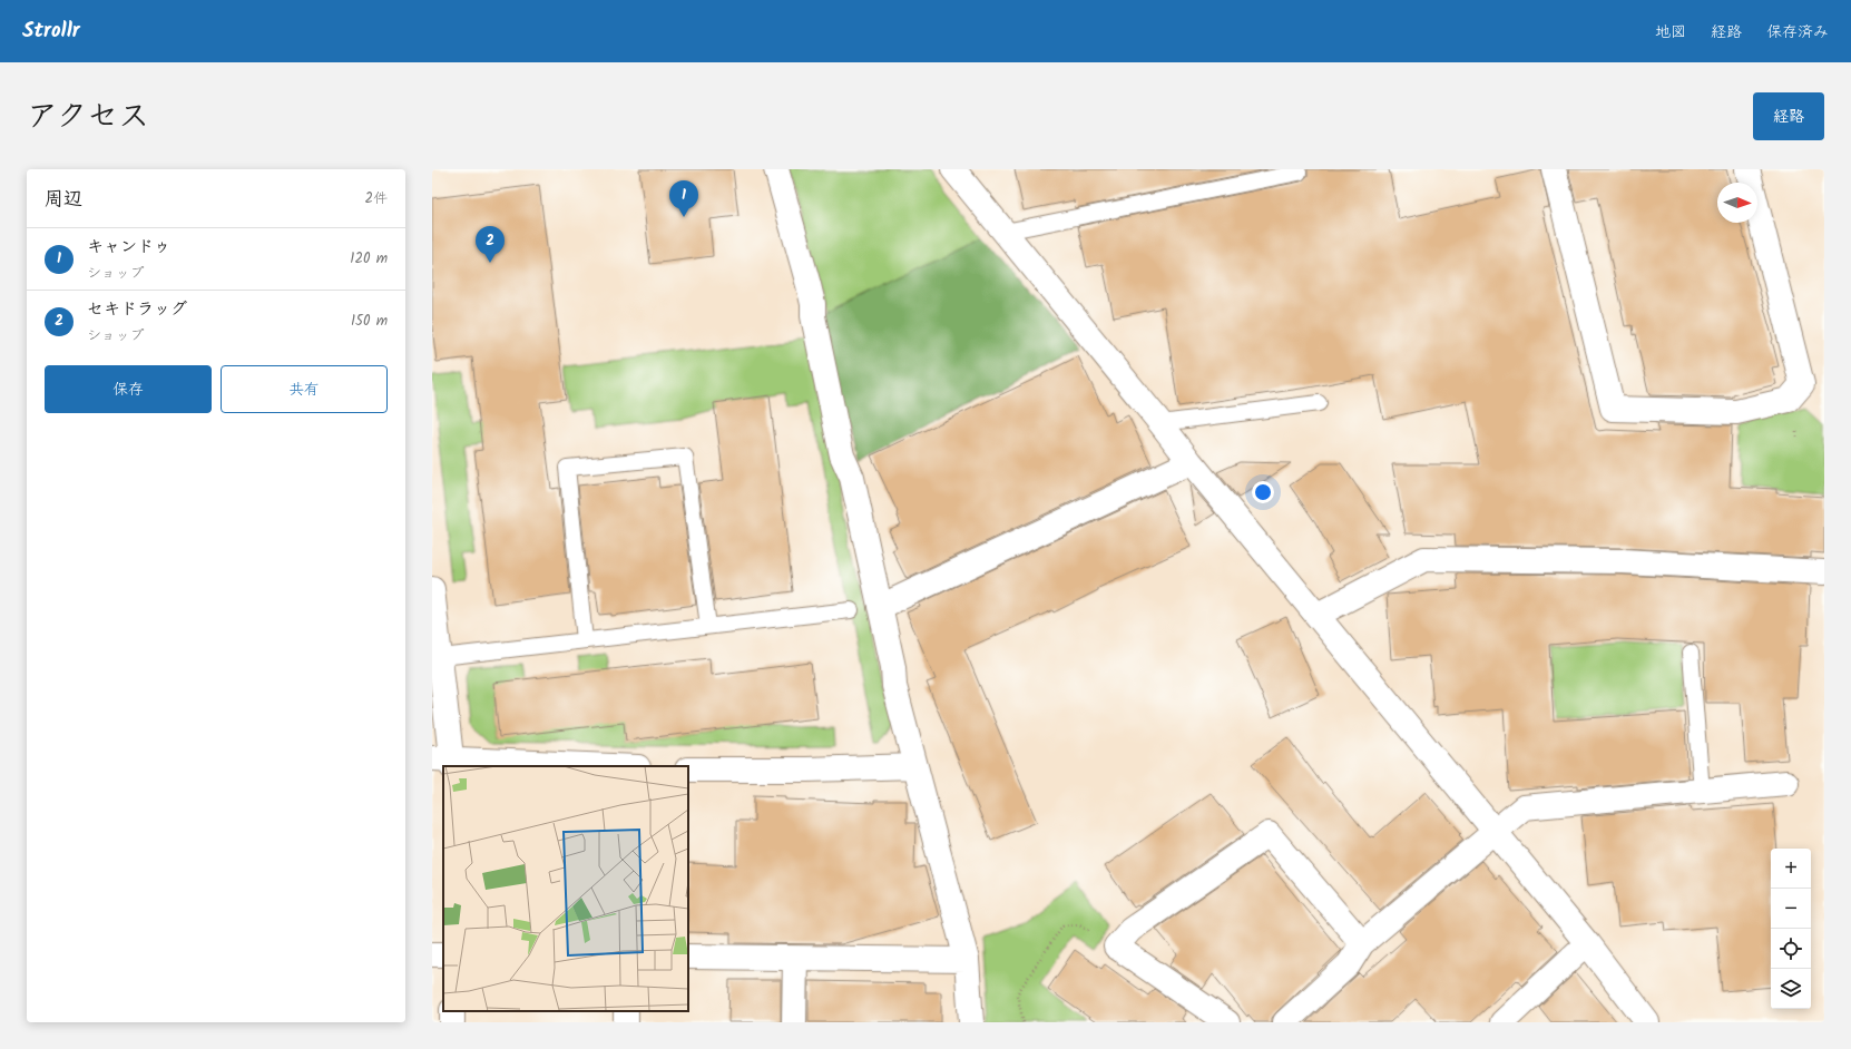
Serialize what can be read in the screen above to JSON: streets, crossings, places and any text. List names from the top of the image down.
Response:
{
  "north": "right",
  "page": {
    "header": "Strollr",
    "nav": ["地図", "経路", "保存済み"],
    "title": "アクセス",
    "buttons": [
      "経路",
      ["保存", "共有"]
    ],
    "heading": ["周辺", "2件"],
    "pins": ["1", "2"],
    "list": [
      {
        "mark": "1",
        "name": "キャンドゥ",
        "note": "ショップ",
        "value": "120 m"
      },
      {
        "mark": "2",
        "name": "セキドラッグ",
        "note": "ショップ",
        "value": "150 m"
      }
    ],
    "map_buttons": ["+", "−"]
  }
}
